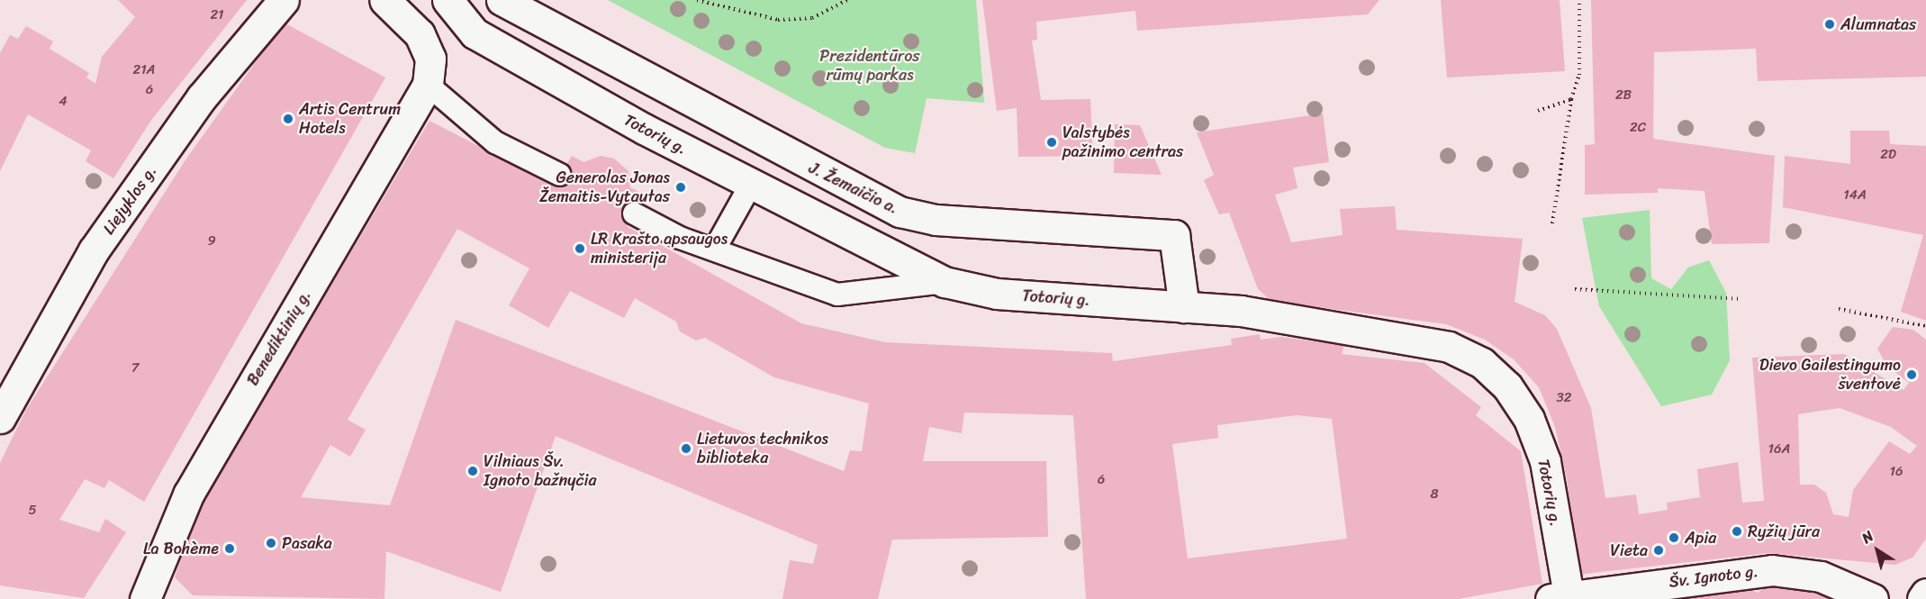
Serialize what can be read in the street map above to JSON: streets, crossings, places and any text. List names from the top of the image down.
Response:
{
  "streets": {
    "street": [
      "Totorių g.",
      "J. Žemaičio a.",
      "Liejyklos g.",
      "Benediktinių g.",
      "Šv. Ignoto g."
    ]
  },
  "crossings": [
    ["Totorių g.", "J. Žemaičio a."],
    ["Totorių g.", "Šv. Ignoto g."]
  ],
  "parks": ["Prezidentūros rūmų parkas"],
  "places": [
    "Alumnatas",
    "Artis Centrum Hotels",
    "Valstybės pažinimo centras",
    "Generolas Jonas Žemaitis-Vytautas",
    "LR Krašto apsaugos ministerija",
    "Dievo Gailestingumo šventovė",
    "Lietuvos technikos biblioteka",
    "Vilniaus Šv. Ignoto bažnyčia",
    "Ryžių jūra",
    "Apia",
    "Pasaka",
    "La Bohème",
    "Vieta"
  ],
  "house_numbers": [
    "21",
    "21A",
    "6",
    "2B",
    "4",
    "2C",
    "2D",
    "14A",
    "9",
    "7",
    "32",
    "16A",
    "16",
    "6",
    "8",
    "5"
  ],
  "north": "top left"
}
